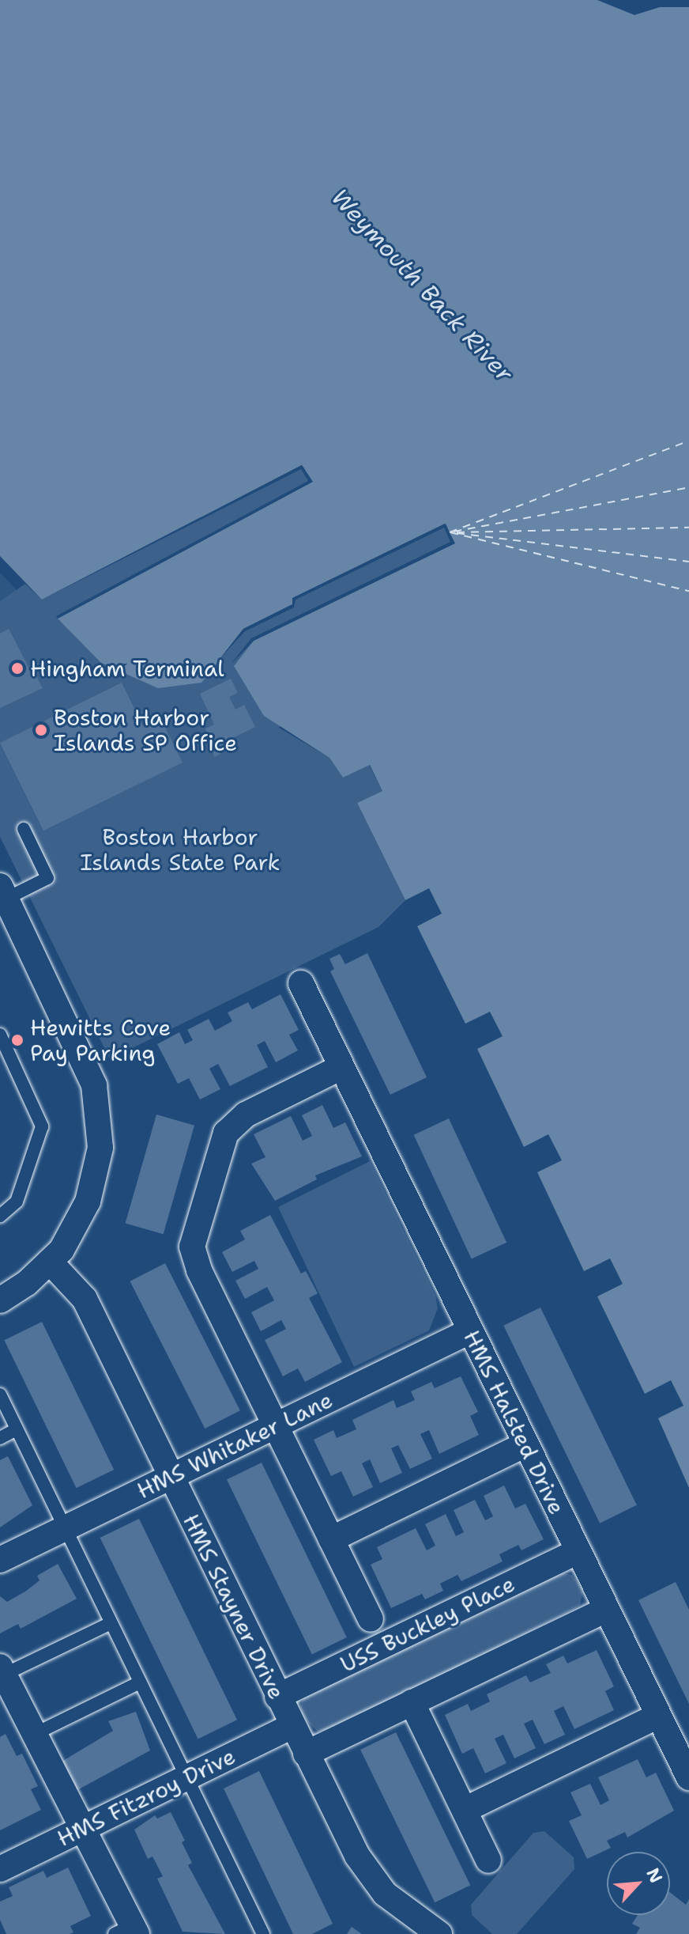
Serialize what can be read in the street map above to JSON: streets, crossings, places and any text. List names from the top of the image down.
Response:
{
  "streets": {
    "street": [
      "HMS Halsted Drive",
      "HMS Whitaker Lane",
      "HMS Stayner Drive",
      "USS Buckley Place",
      "HMS Fitzroy Drive"
    ]
  },
  "crossings": [
    ["HMS Halsted Drive", "HMS Whitaker Lane"],
    ["HMS Halsted Drive", "USS Buckley Place"],
    ["HMS Whitaker Lane", "HMS Stayner Drive"],
    ["HMS Stayner Drive", "USS Buckley Place"],
    ["HMS Stayner Drive", "HMS Fitzroy Drive"]
  ],
  "water": ["Weymouth Back River"],
  "parks": ["Boston Harbor Islands State Park"],
  "places": ["Hingham Terminal", "Boston Harbor Islands SP Office", "Hewitts Cove Pay Parking"],
  "north": "top right"
}
